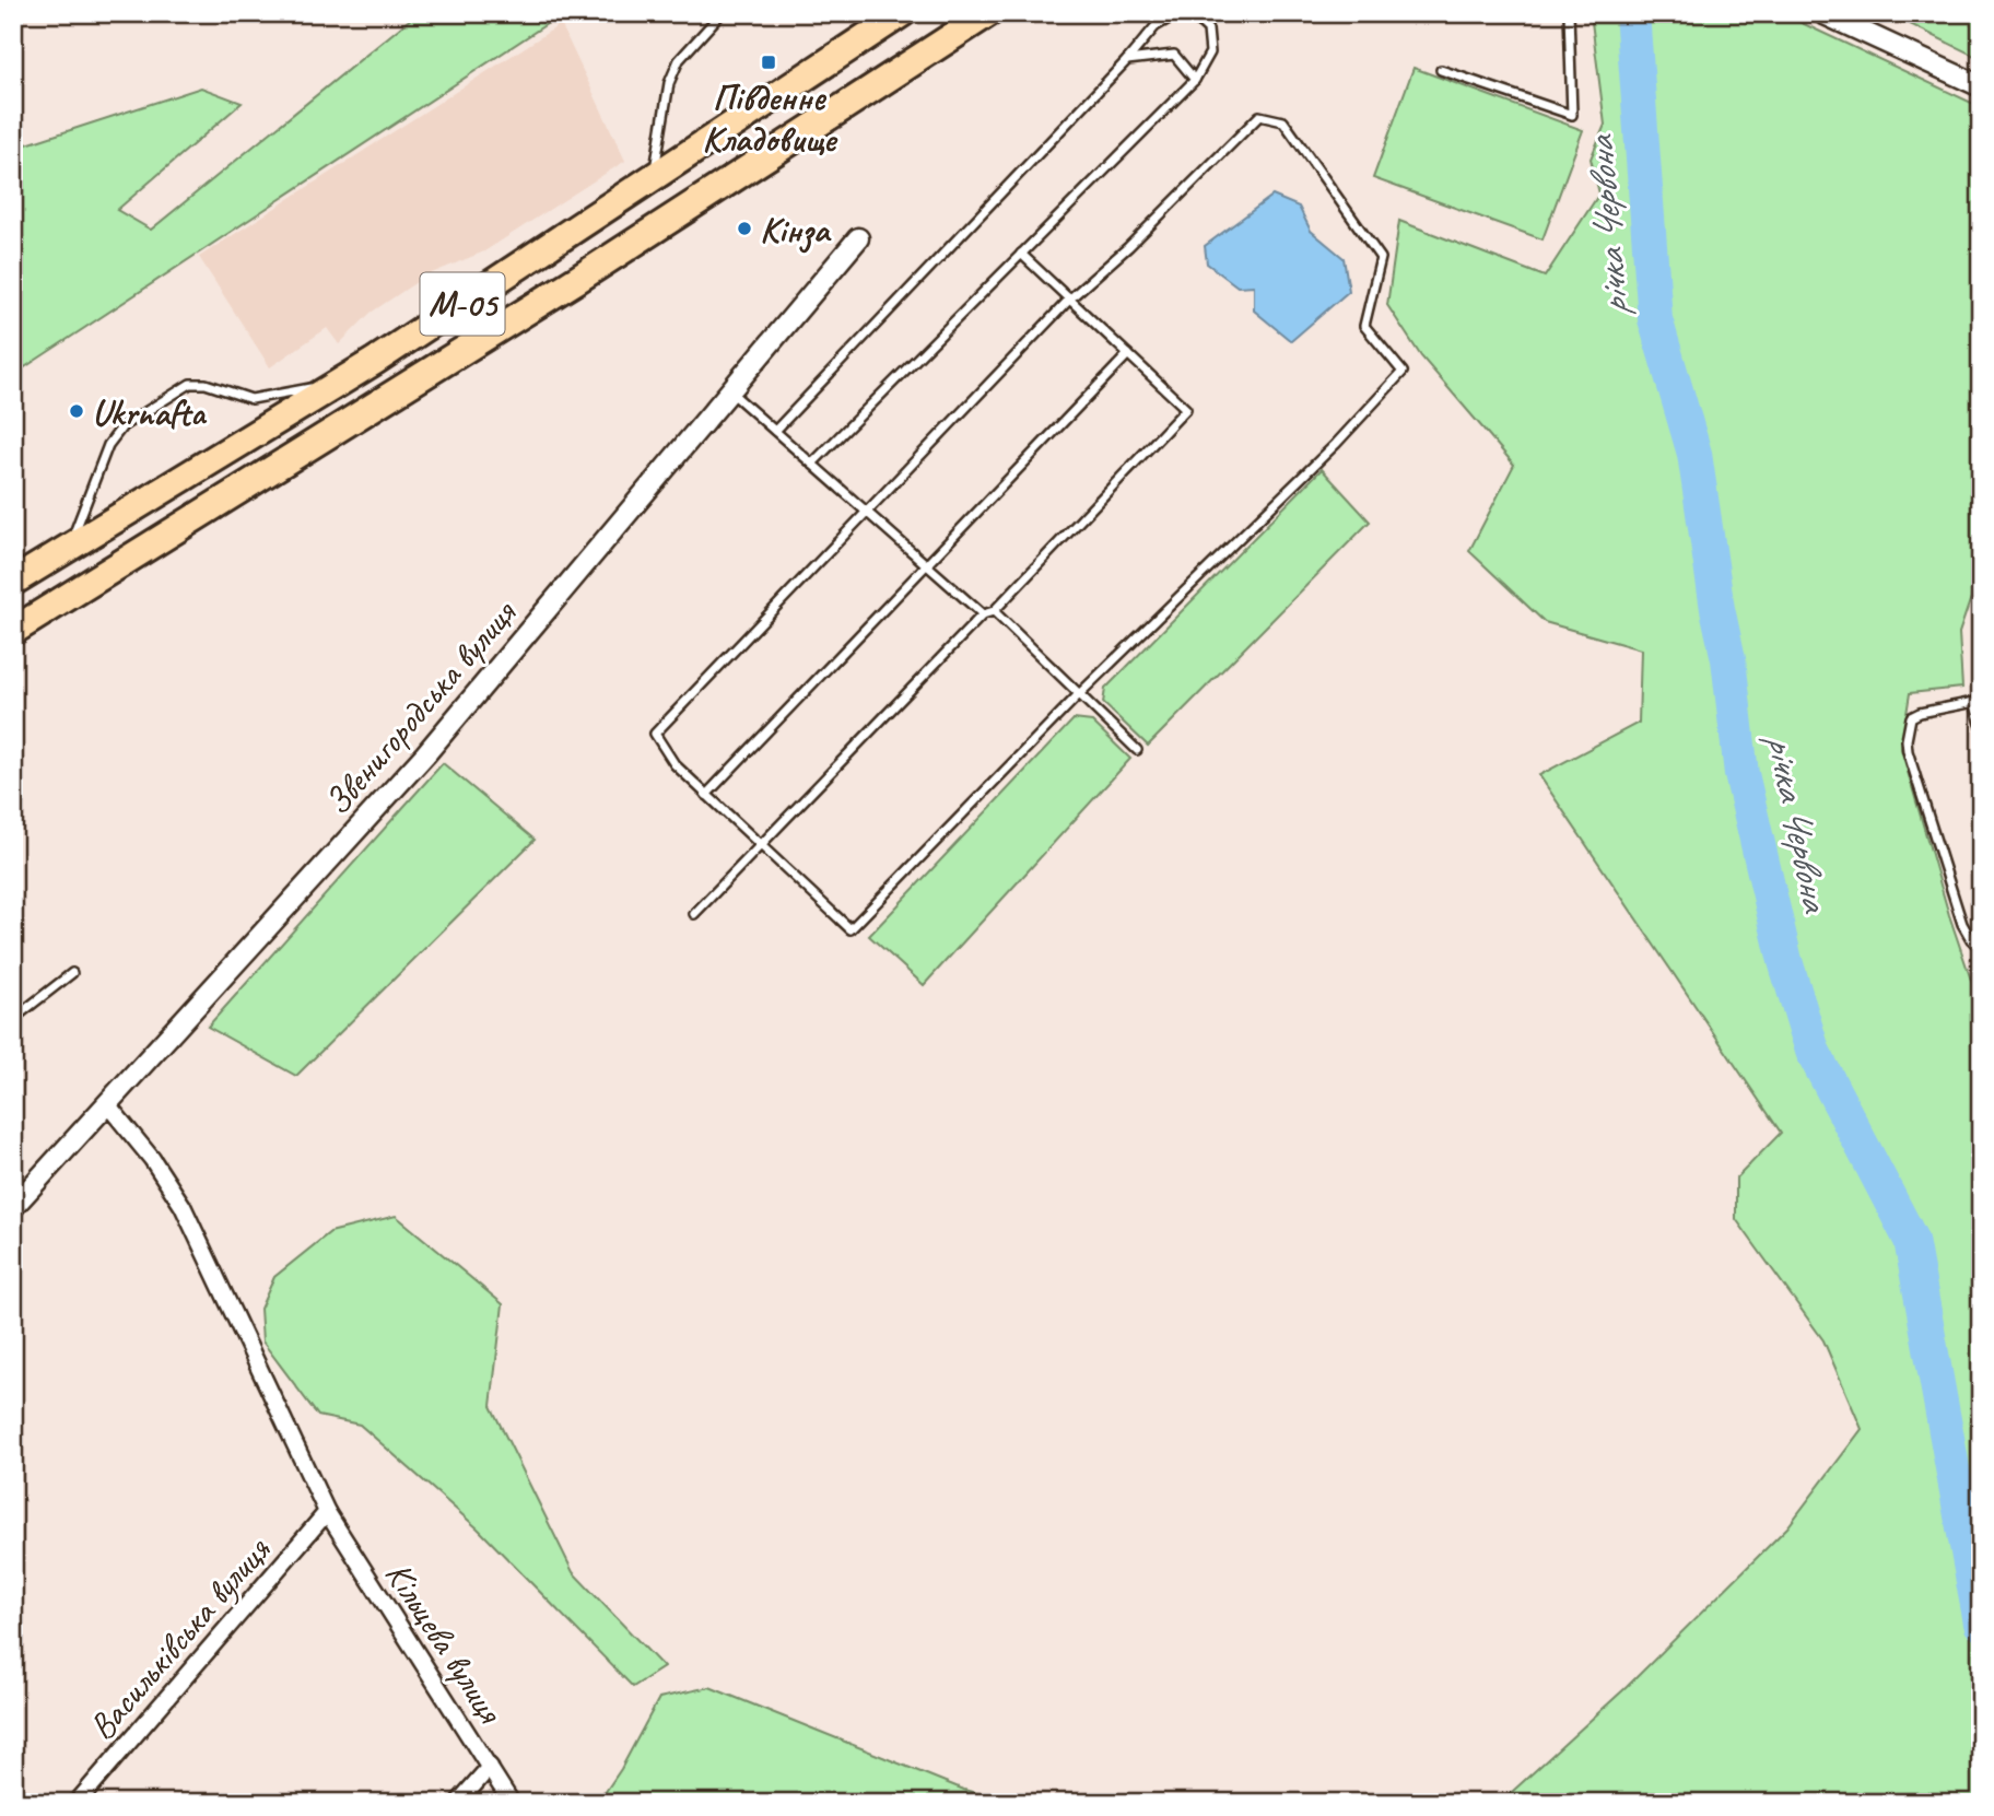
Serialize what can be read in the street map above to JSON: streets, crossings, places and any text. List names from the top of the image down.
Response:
{
  "streets": {
    "highway": ["М-05"],
    "street": ["Звенигородська вулиця", "Васильківська вулиця", "Кільцева вулиця"]
  },
  "crossings": [
    ["Звенигородська вулиця", "Кільцева вулиця"],
    ["Васильківська вулиця", "Кільцева вулиця"]
  ],
  "water": ["річка Червона"],
  "places": {
    "transit": ["Південне Кладовище"],
    "other": ["Кінза", "Ukrnafta"]
  }
}
